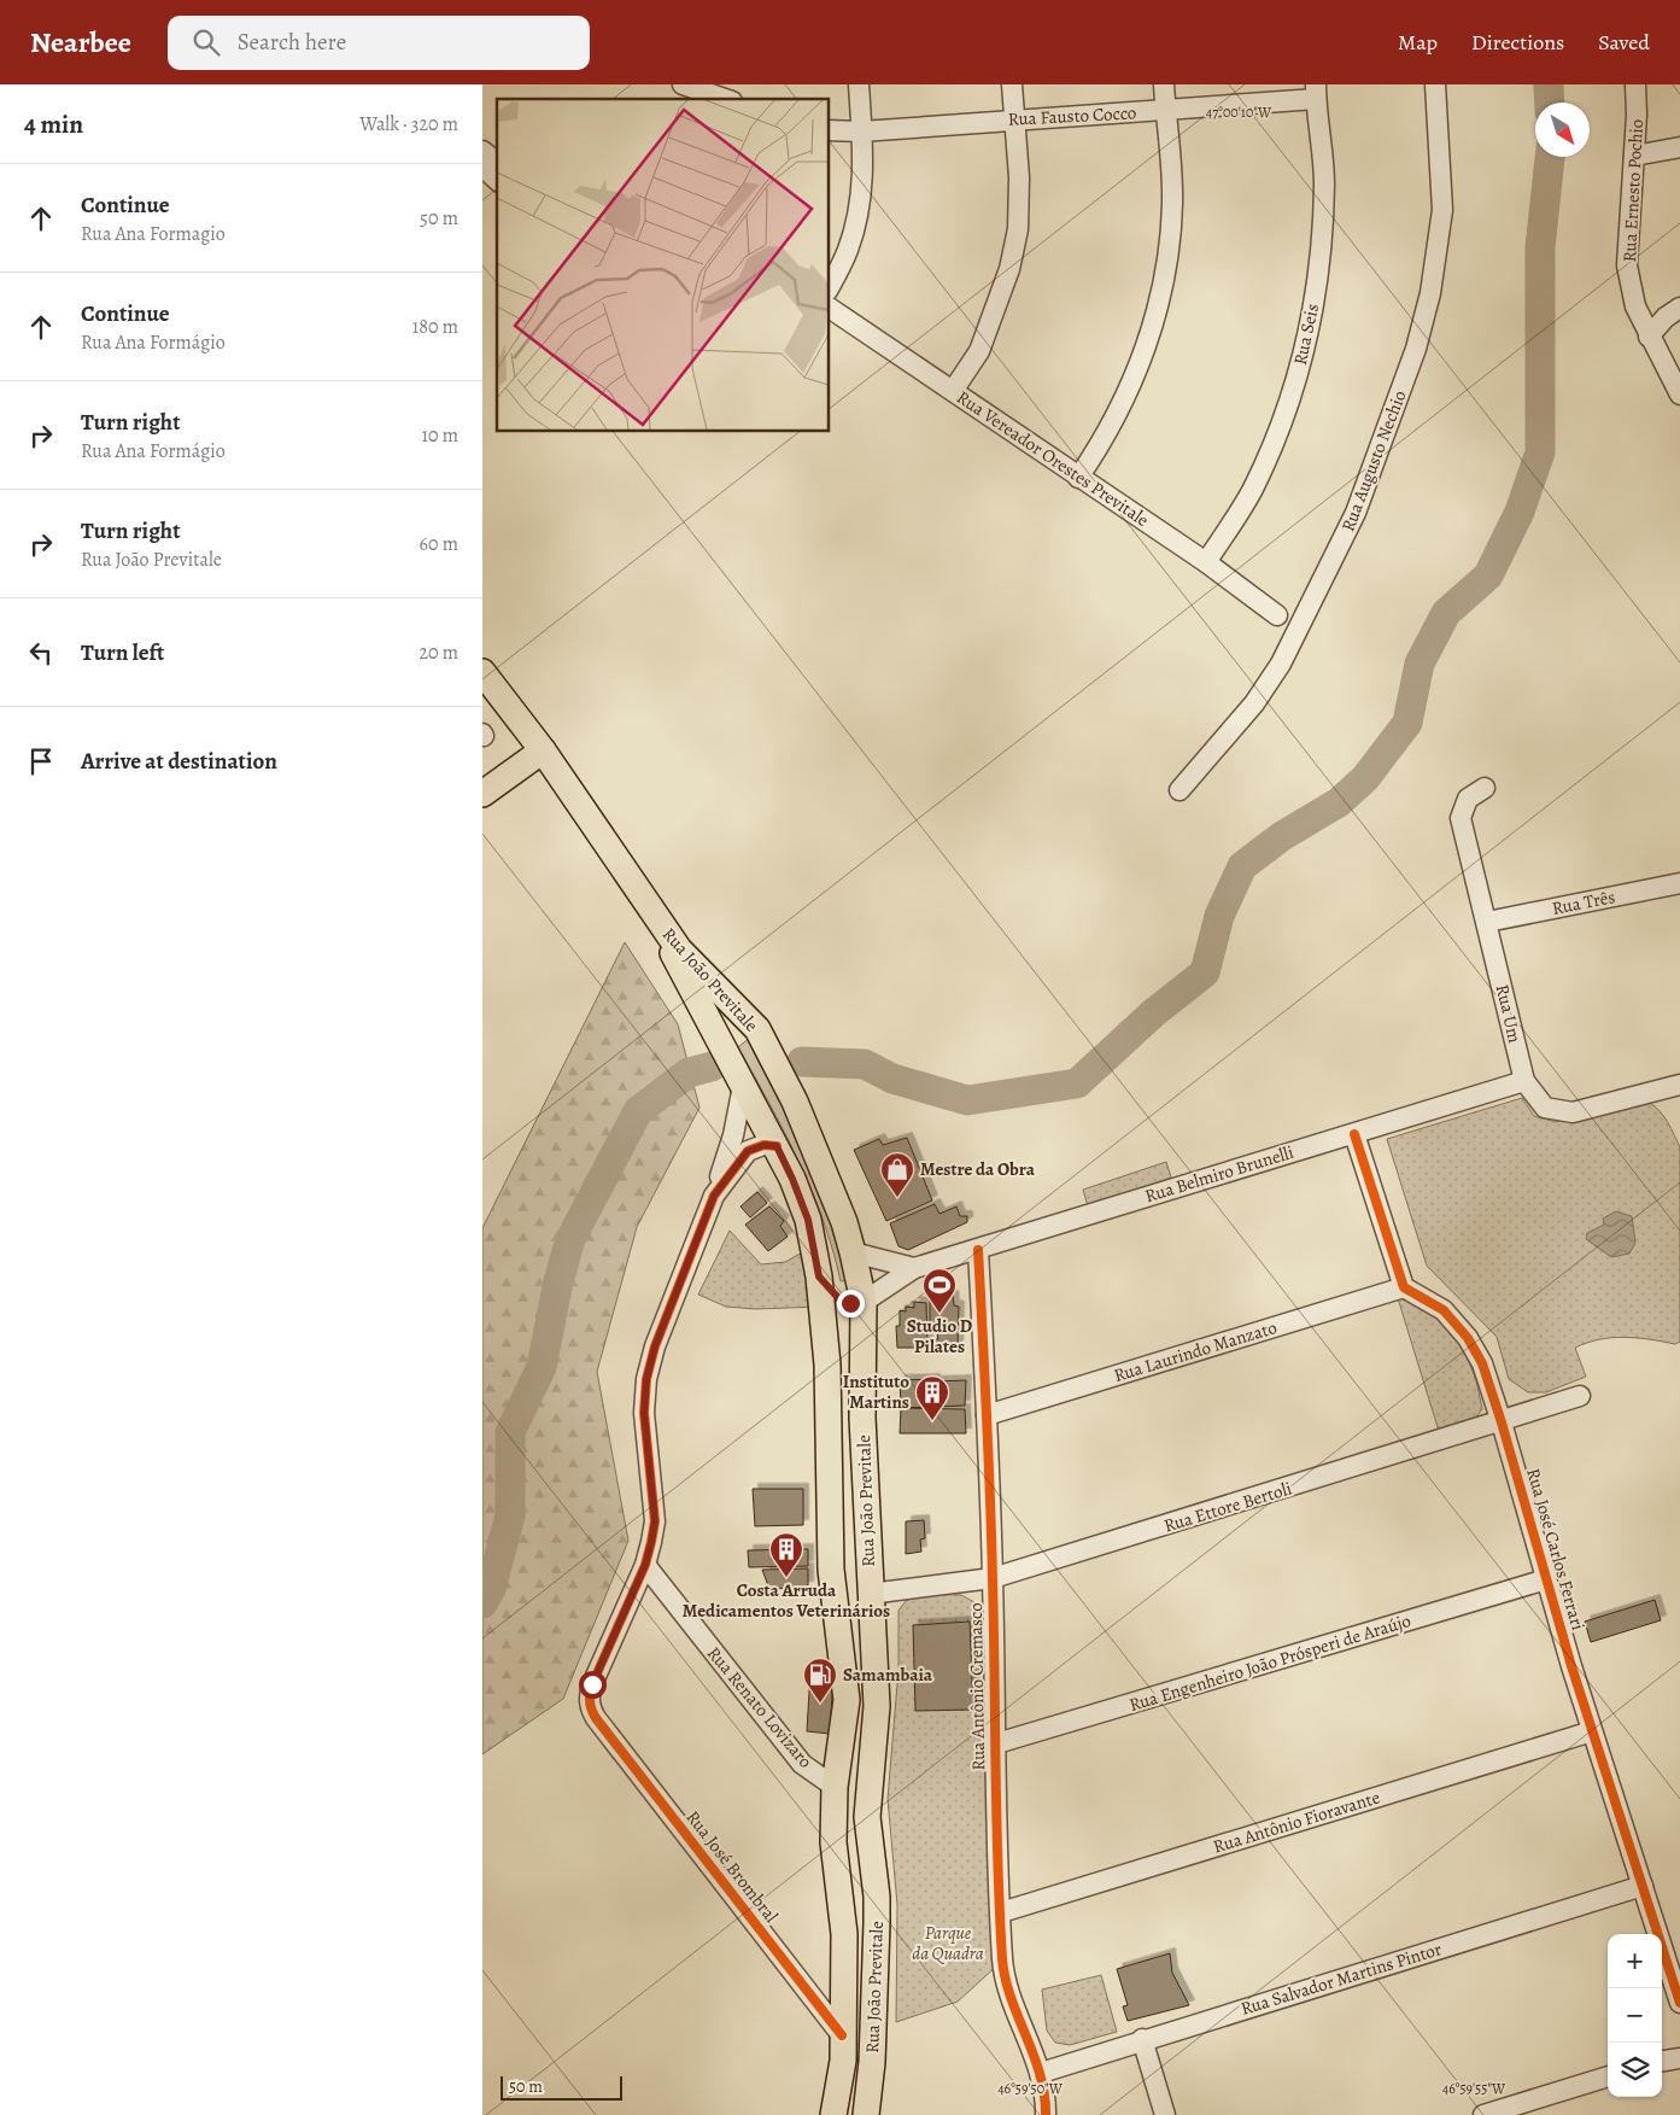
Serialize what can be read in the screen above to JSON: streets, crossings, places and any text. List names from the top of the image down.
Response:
{
  "streets": {
    "main road": ["Rua João Previtale"],
    "street": [
      "Rua Fausto Cocco",
      "Rua Ernesto Pochio",
      "Rua Seis",
      "Rua Vereador Orestes Previtale",
      "Rua Augusto Nechio",
      "Rua Três",
      "Rua Um",
      "Rua Belmiro Brunelli",
      "Rua Laurindo Manzato",
      "Rua Ettore Bertoli",
      "Rua José Carlos Ferrari",
      "Rua Engenheiro João Prósperi de Araújo",
      "Rua Antônio Cremasco",
      "Rua Renato Lovizaro",
      "Rua Antônio Fioravante",
      "Rua José Brombral",
      "Rua Salvador Martins Pintor"
    ]
  },
  "crossings": [
    ["Rua Fausto Cocco", "Rua Seis"],
    ["Rua Seis", "Rua Vereador Orestes Previtale"],
    ["Rua Três", "Rua Um"],
    ["Rua João Previtale", "Rua Belmiro Brunelli"],
    ["Rua João Previtale", "Rua Ettore Bertoli"],
    ["Rua João Previtale", "Rua Renato Lovizaro"],
    ["Rua João Previtale", "Rua José Brombral"],
    ["Rua Um", "Rua Belmiro Brunelli"],
    ["Rua Belmiro Brunelli", "Rua Antônio Cremasco"],
    ["Rua Laurindo Manzato", "Rua José Carlos Ferrari"],
    ["Rua Laurindo Manzato", "Rua Antônio Cremasco"],
    ["Rua Ettore Bertoli", "Rua José Carlos Ferrari"],
    ["Rua Ettore Bertoli", "Rua Antônio Cremasco"],
    ["Rua José Carlos Ferrari", "Rua Engenheiro João Prósperi de Araújo"],
    ["Rua José Carlos Ferrari", "Rua Antônio Fioravante"],
    ["Rua José Carlos Ferrari", "Rua Salvador Martins Pintor"],
    ["Rua Engenheiro João Prósperi de Araújo", "Rua Antônio Cremasco"],
    ["Rua Antônio Cremasco", "Rua Antônio Fioravante"],
    ["Rua Antônio Cremasco", "Rua Salvador Martins Pintor"],
    ["Rua Renato Lovizaro", "Rua José Brombral"]
  ],
  "parks": ["Parque da Quadra"],
  "places": {
    "shop": ["Mestre da Obra"],
    "sports": ["Studio D Pilates"],
    "building": ["Instituto Martins", "Costa Arruda Medicamentos Veterinários"],
    "fuel station": ["Samambaia"]
  },
  "scale_bar": "50 m",
  "north": "bottom right",
  "page": {
    "header": "Nearbee",
    "search": "Search here",
    "nav": ["Map", "Directions", "Saved"],
    "heading": ["4 min", "Walk · 320 m"],
    "list": [
      ["Continue", "Rua Ana Formagio", "50 m"],
      ["Continue", "Rua Ana Formágio", "180 m"],
      ["Turn right", "Rua Ana Formágio", "10 m"],
      ["Turn right", "Rua João Previtale", "60 m"],
      ["Turn left", "20 m"],
      "Arrive at destination"
    ],
    "map_buttons": ["+", "−"],
    "scale": "50 m"
  },
  "coordinates": ["47°00'10\"W", "46°59'50\"W", "46°59'55\"W"]
}
